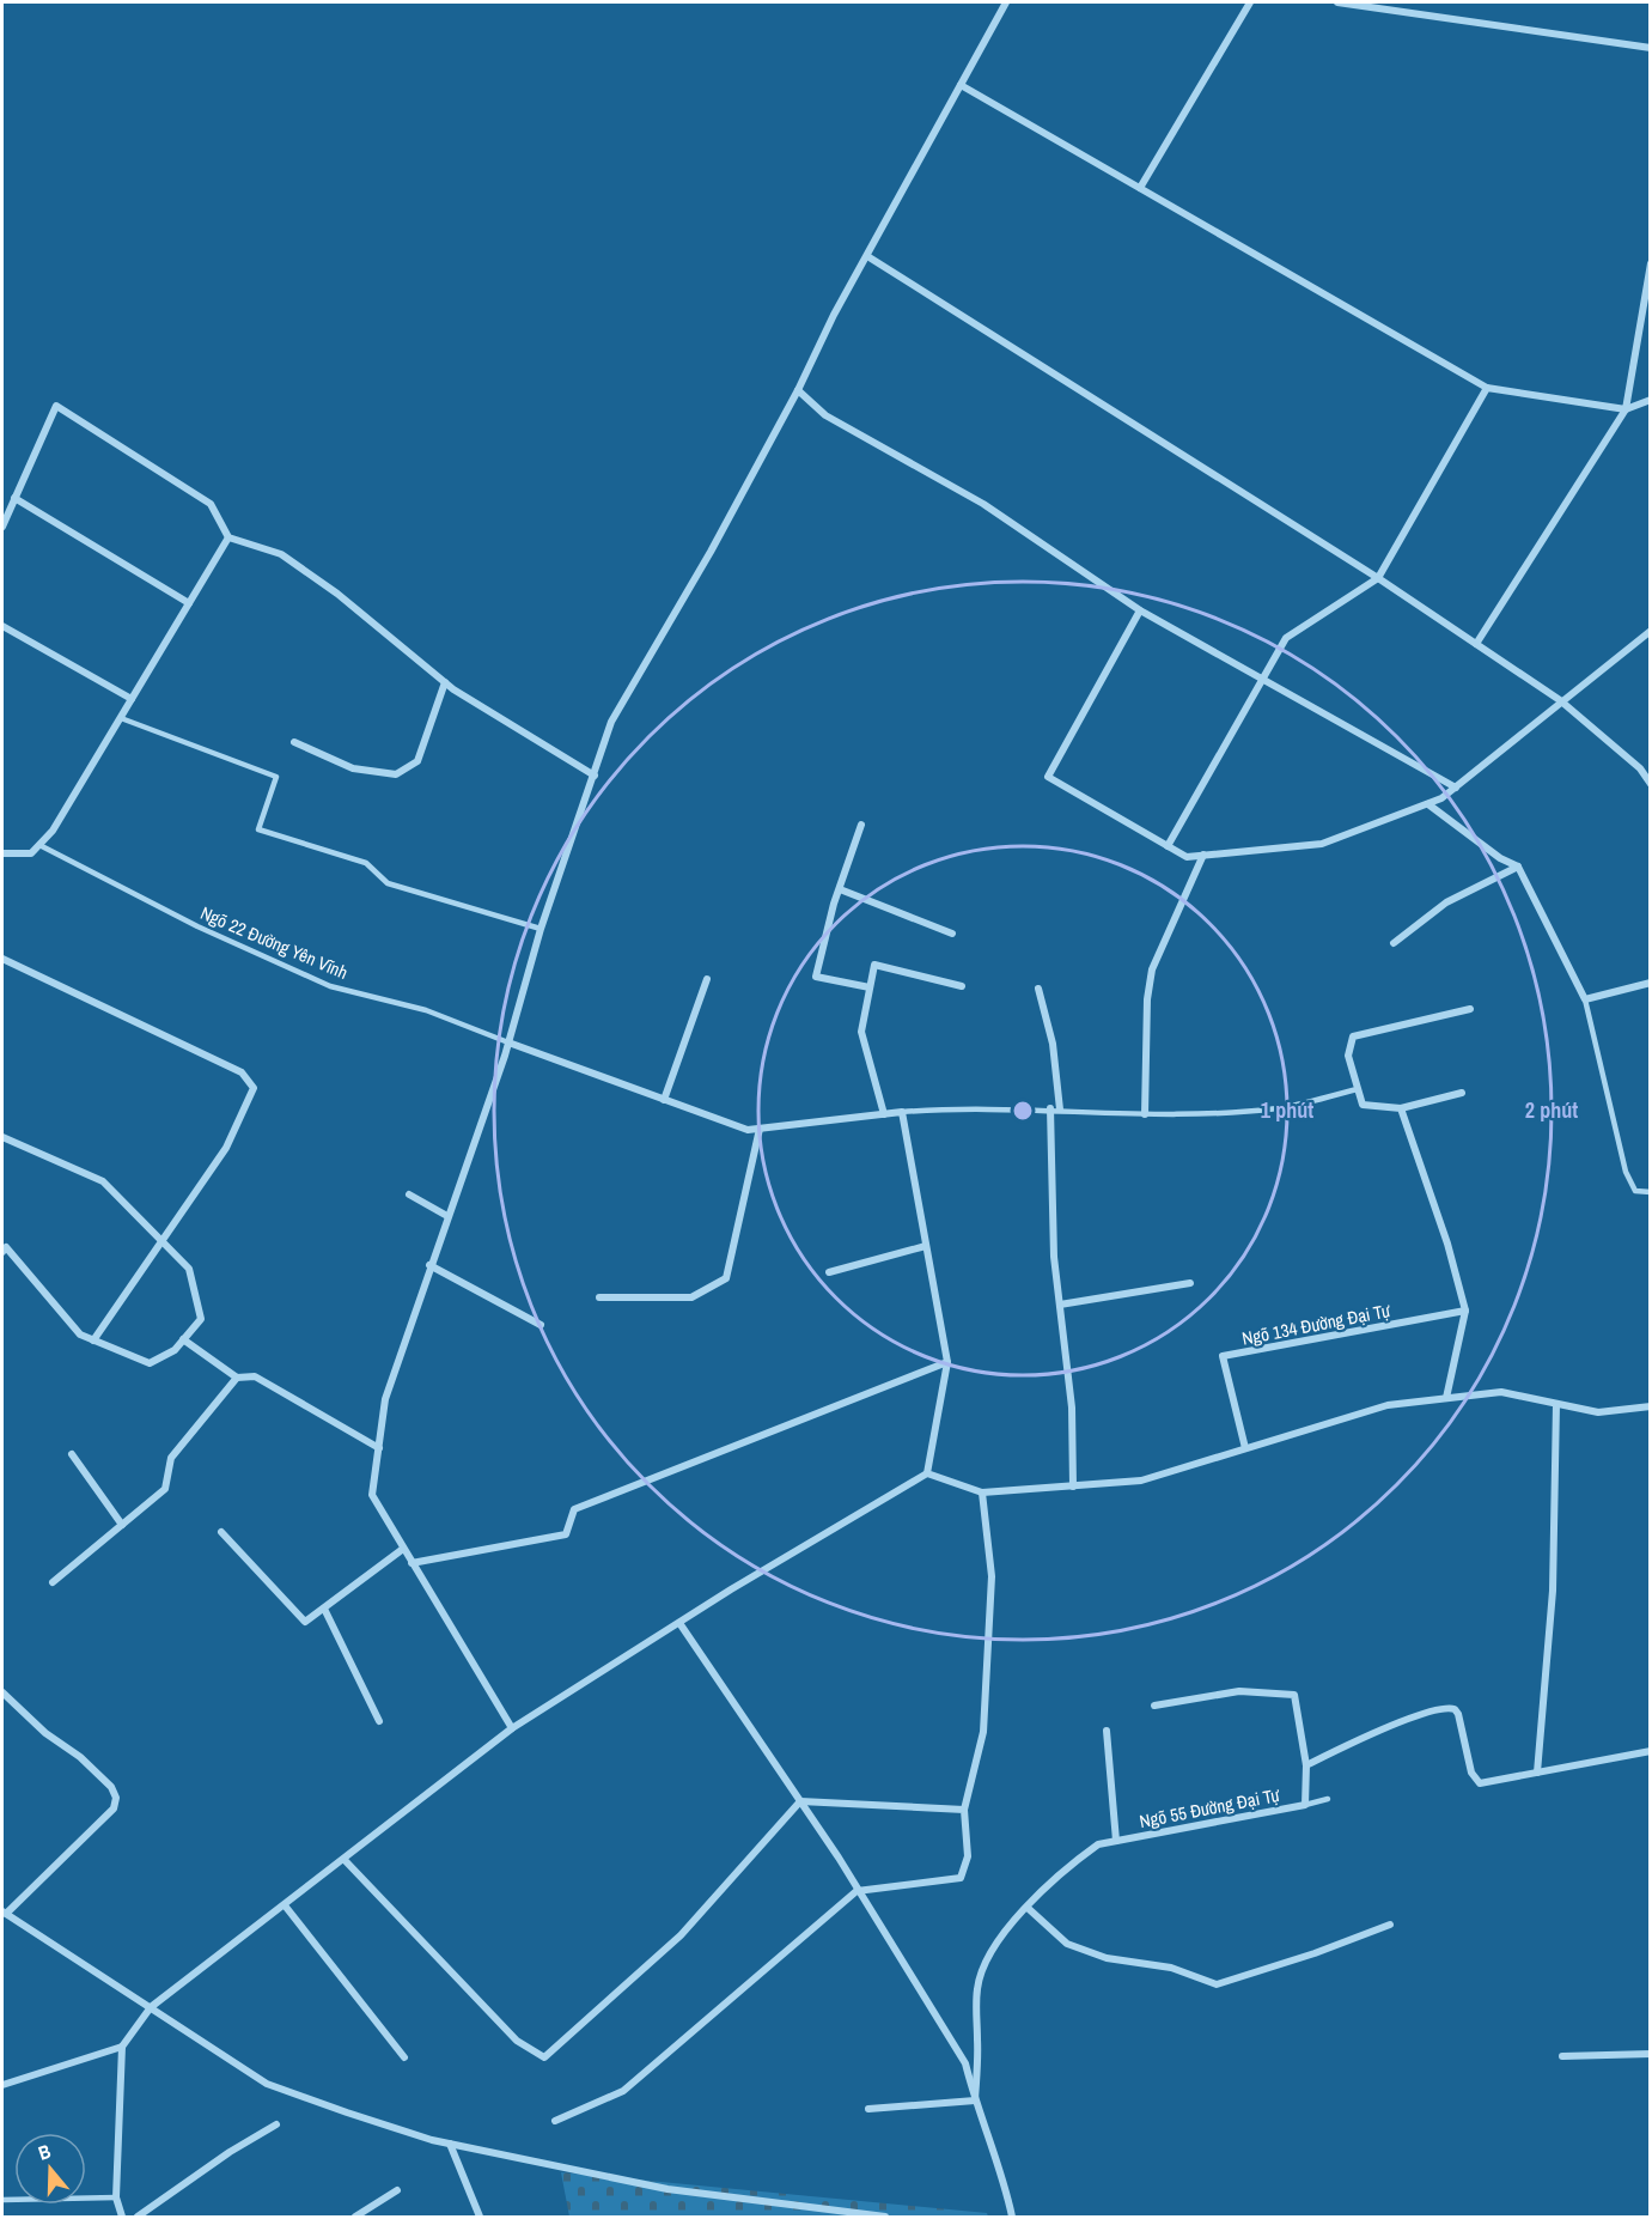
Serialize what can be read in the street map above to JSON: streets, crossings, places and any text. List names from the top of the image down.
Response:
{
  "streets": {
    "street": ["Ngõ 134 Đường Đại Tự", "Ngõ 55 Đường Đại Tự"],
    "lane": ["Ngõ 22 Đường Yên Vĩnh"]
  },
  "north": "top",
  "rings": ["1 phút", "2 phút"]
}
